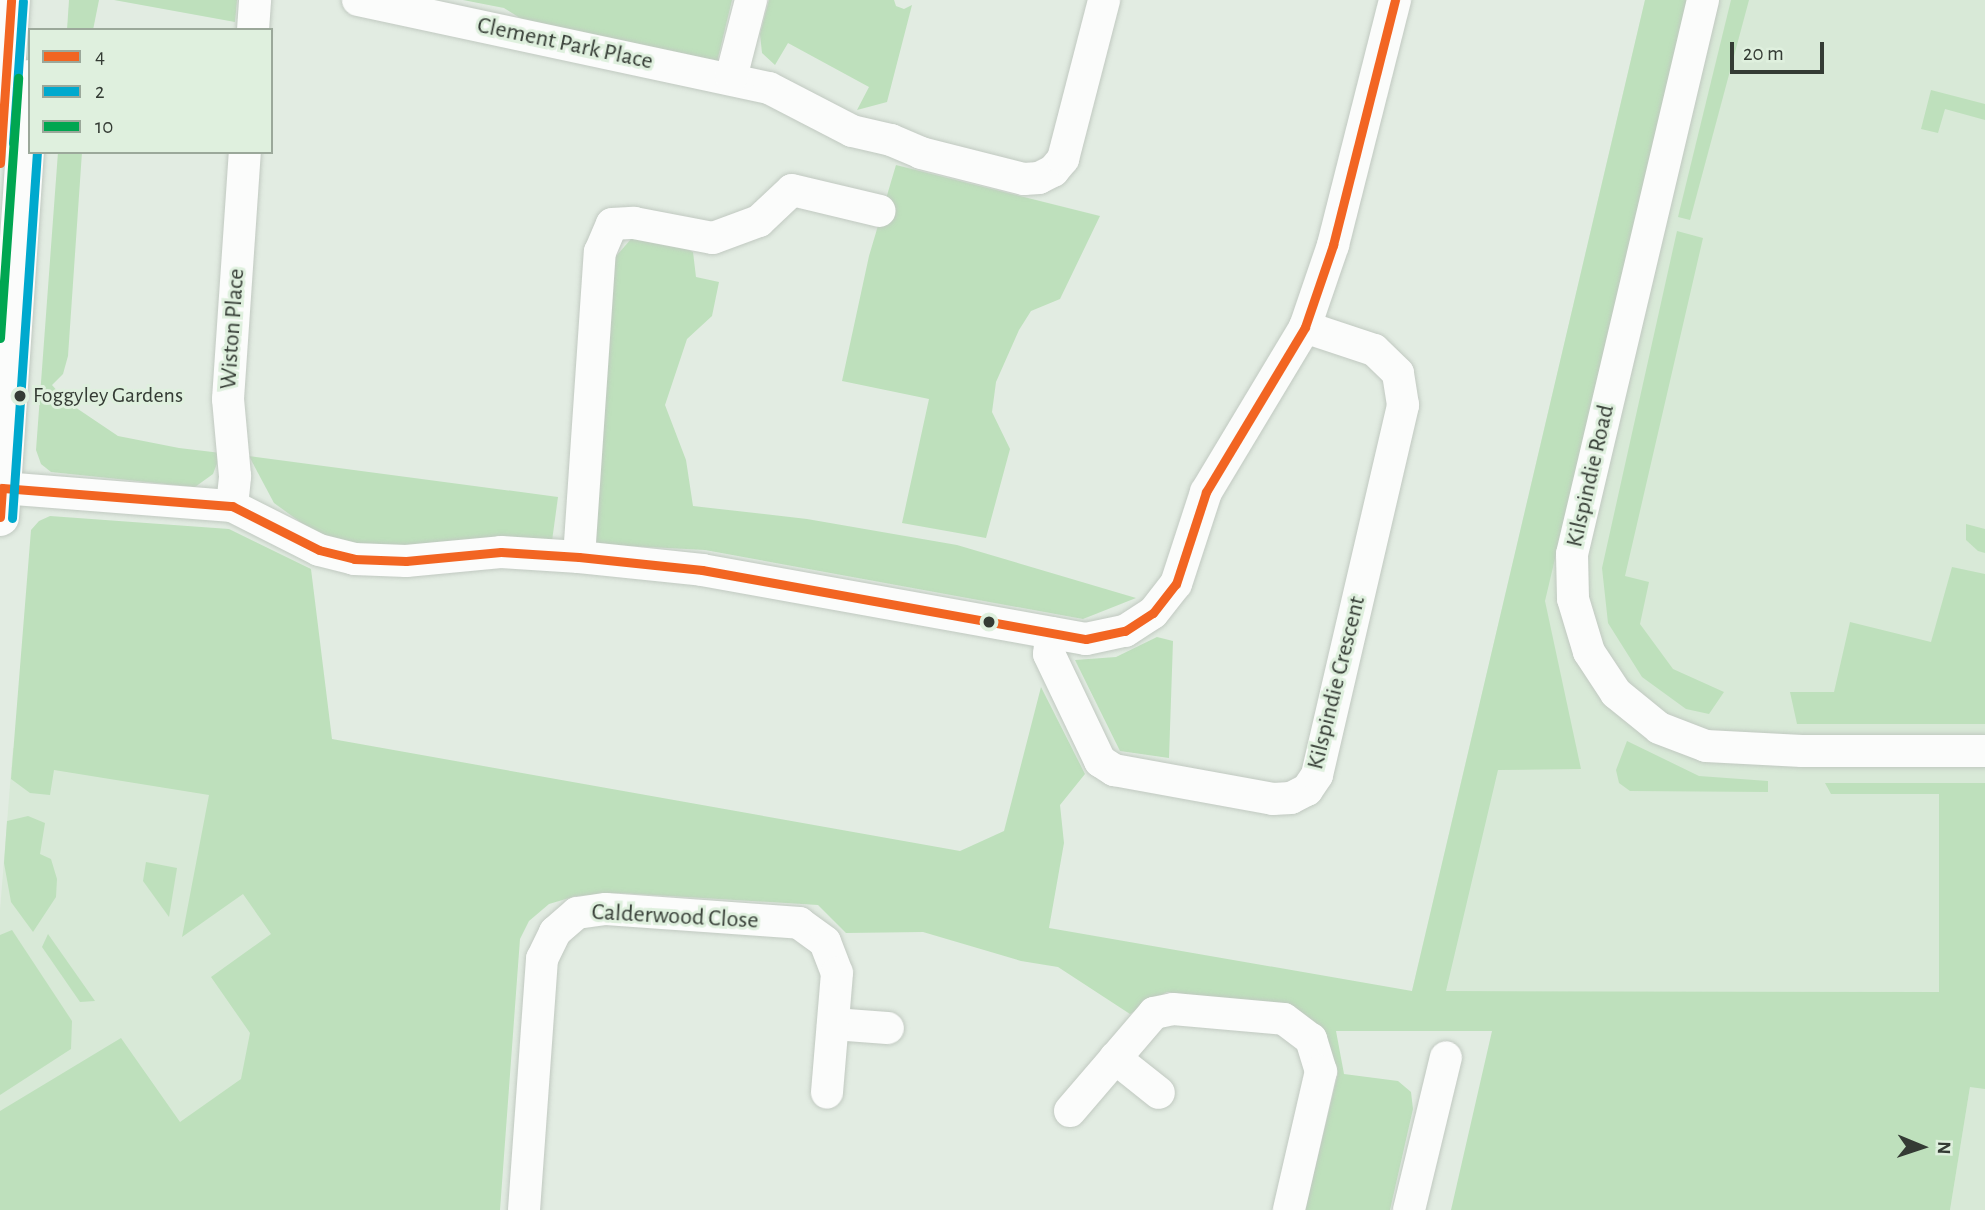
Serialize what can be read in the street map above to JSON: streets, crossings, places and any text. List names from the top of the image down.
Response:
{
  "streets": {
    "street": [
      "Clement Park Place",
      "Wiston Place",
      "Kilspindie Road",
      "Kilspindie Crescent",
      "Calderwood Close"
    ]
  },
  "places": ["Foggyley Gardens"],
  "lines": ["transit line 4", "transit line 2", "transit line 10"],
  "legend": ["4", "2", "10"],
  "scale_bar": "20 m",
  "north": "right"
}
